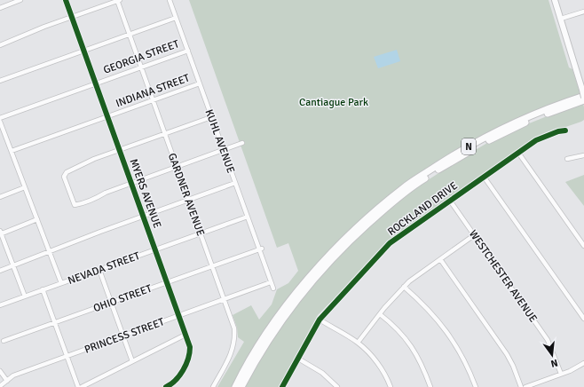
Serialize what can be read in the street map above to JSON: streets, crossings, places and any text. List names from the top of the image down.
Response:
{
  "streets": {
    "highway": ["N"],
    "street": [
      "GEORGIA STREET",
      "INDIANA STREET",
      "KUHL AVENUE",
      "MYERS AVENUE",
      "GARDNER AVENUE",
      "ROCKLAND DRIVE",
      "NEVADA STREET",
      "WESTCHESTER AVENUE",
      "OHIO STREET",
      "PRINCESS STREET"
    ]
  },
  "crossings": [
    ["GEORGIA STREET", "KUHL AVENUE"],
    ["GEORGIA STREET", "MYERS AVENUE"],
    ["GEORGIA STREET", "GARDNER AVENUE"],
    ["INDIANA STREET", "KUHL AVENUE"],
    ["INDIANA STREET", "MYERS AVENUE"],
    ["INDIANA STREET", "GARDNER AVENUE"],
    ["KUHL AVENUE", "NEVADA STREET"],
    ["KUHL AVENUE", "OHIO STREET"],
    ["KUHL AVENUE", "PRINCESS STREET"],
    ["MYERS AVENUE", "NEVADA STREET"],
    ["MYERS AVENUE", "OHIO STREET"],
    ["MYERS AVENUE", "PRINCESS STREET"],
    ["GARDNER AVENUE", "NEVADA STREET"],
    ["GARDNER AVENUE", "OHIO STREET"],
    ["GARDNER AVENUE", "PRINCESS STREET"],
    ["ROCKLAND DRIVE", "WESTCHESTER AVENUE"]
  ],
  "parks": ["Cantiague Park"],
  "north": "bottom"
}
